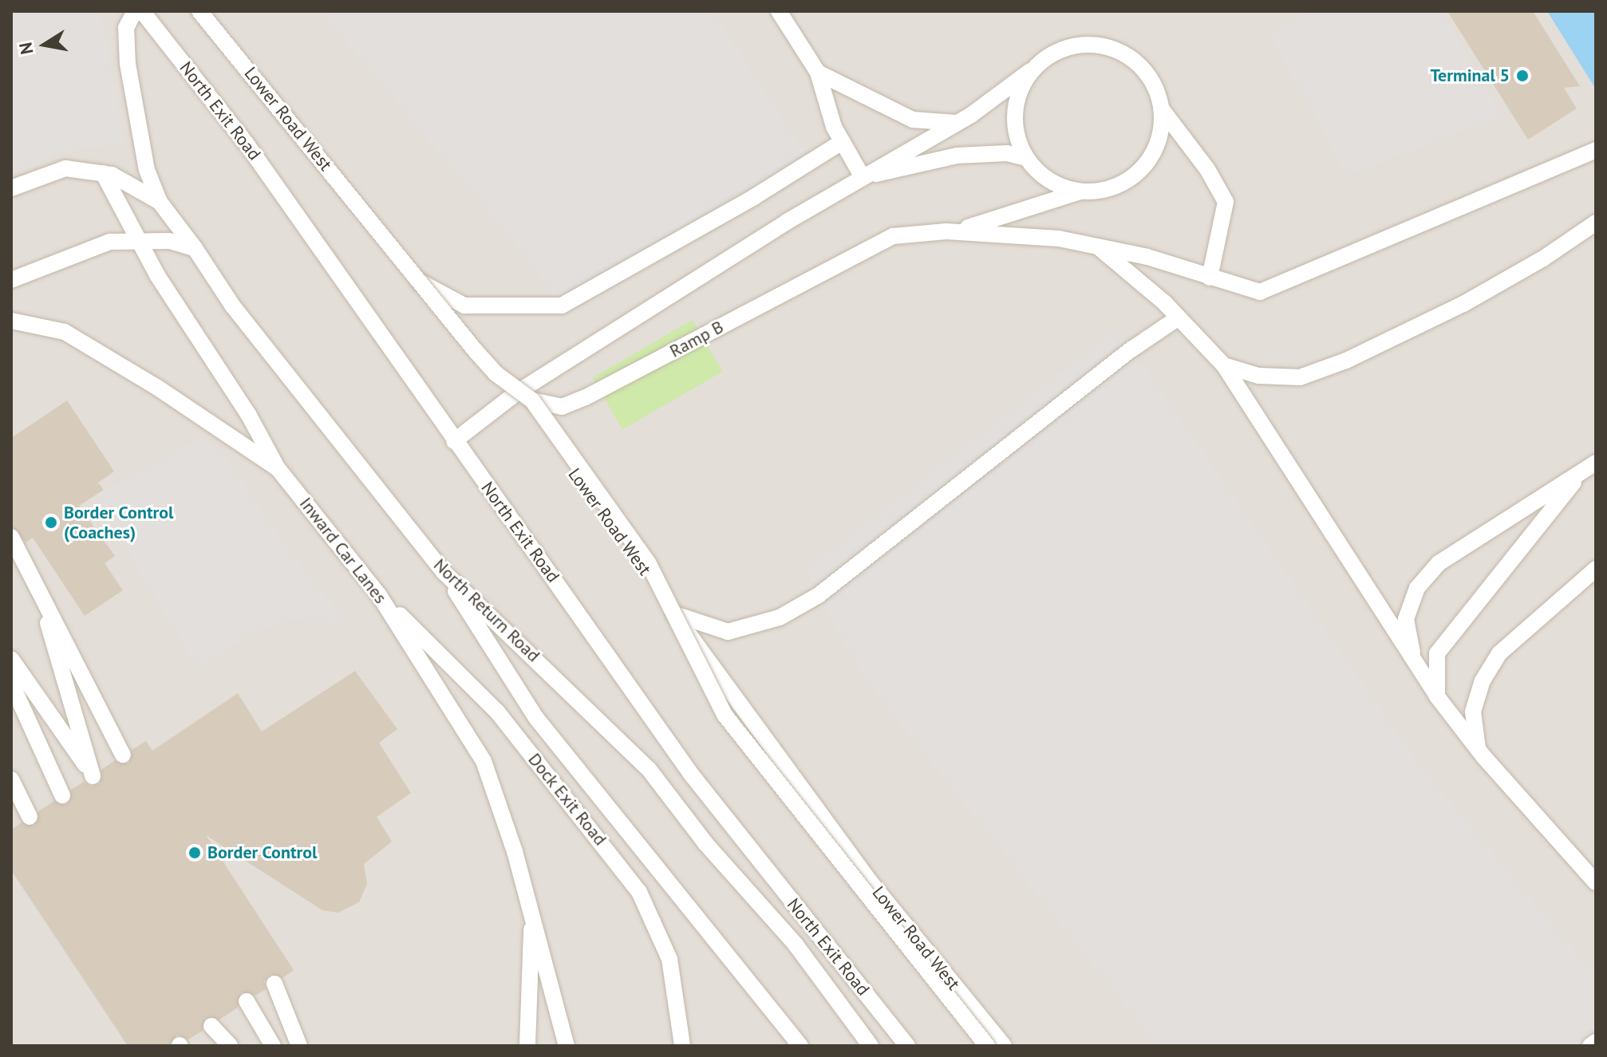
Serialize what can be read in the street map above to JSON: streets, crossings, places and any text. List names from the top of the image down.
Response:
{
  "streets": {
    "lane": [
      "North Exit Road",
      "Lower Road West",
      "Ramp B",
      "Inward Car Lanes",
      "North Return Road",
      "Dock Exit Road"
    ]
  },
  "crossings": [
    ["Inward Car Lanes", "Dock Exit Road"]
  ],
  "places": ["Terminal 5", "Border Control (Coaches)", "Border Control"],
  "north": "left"
}
